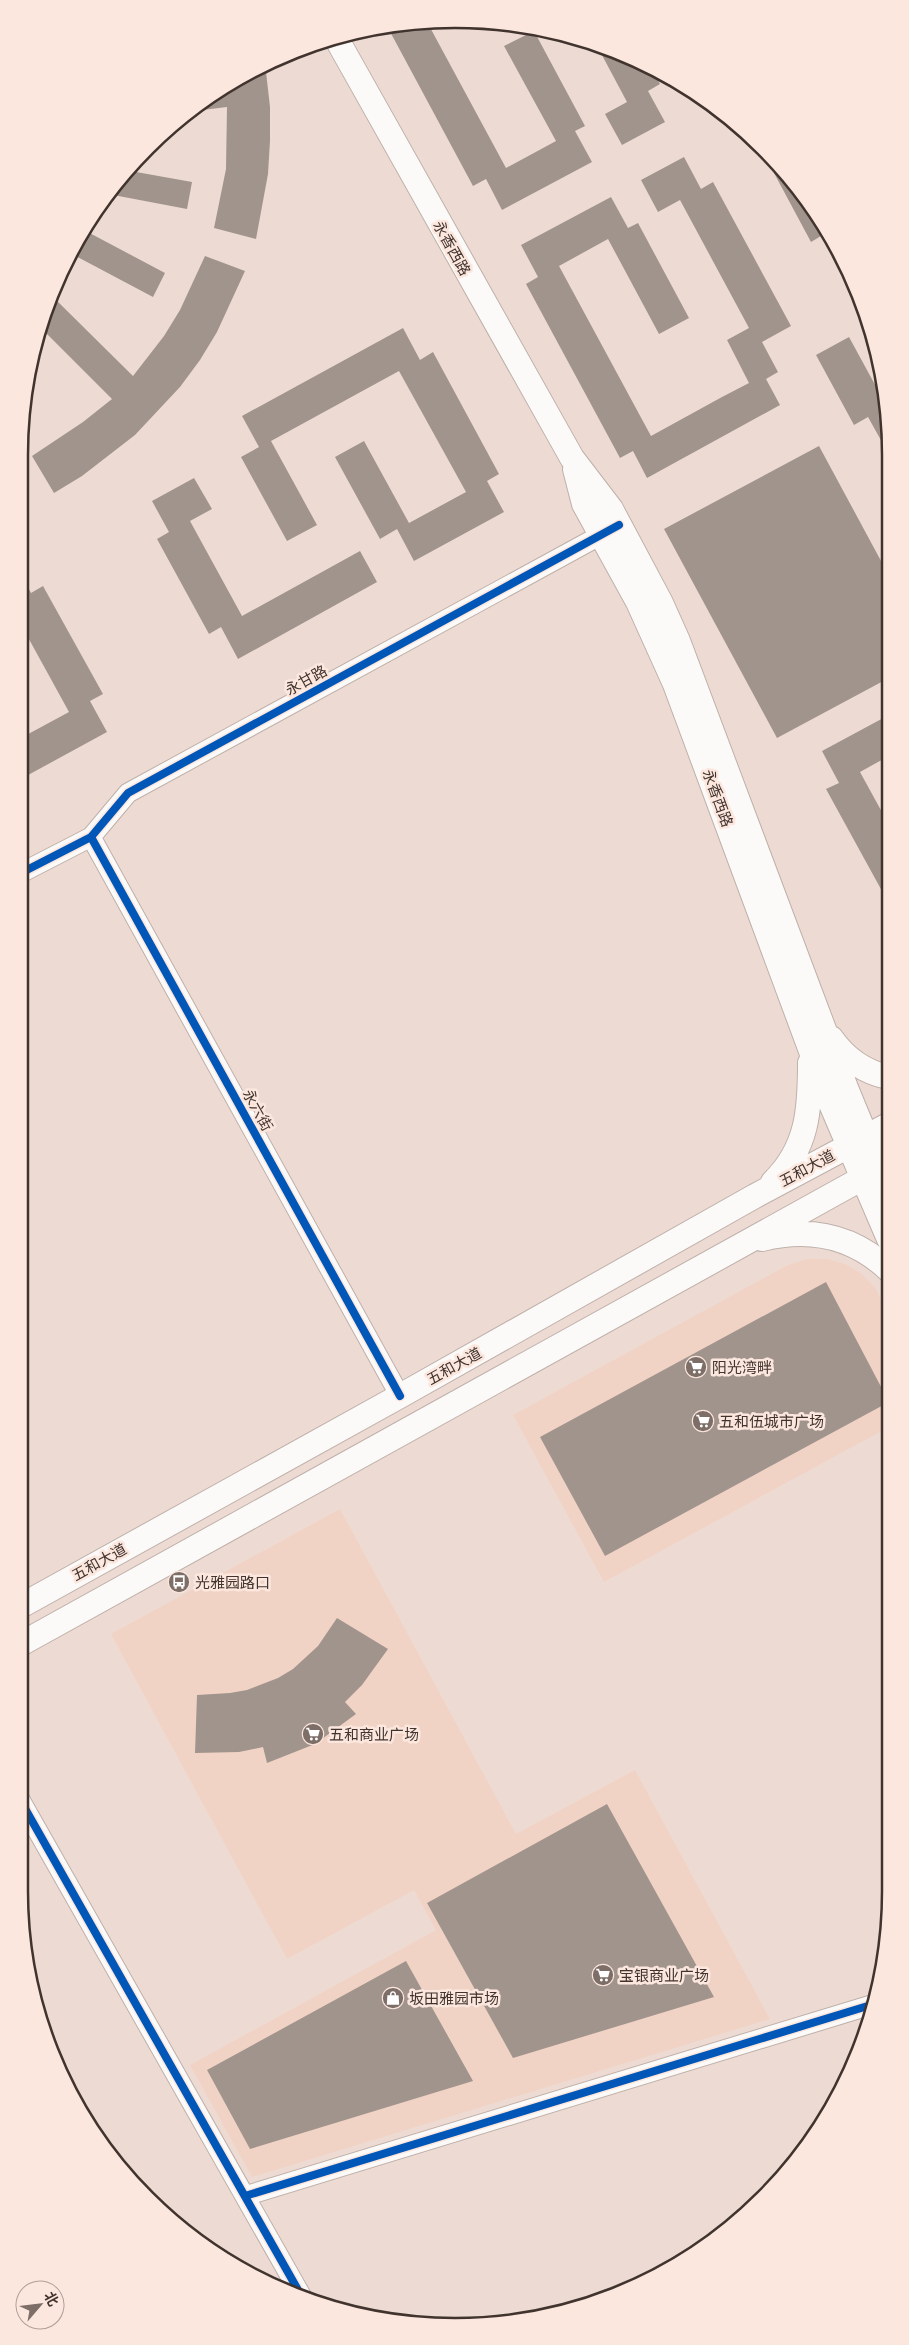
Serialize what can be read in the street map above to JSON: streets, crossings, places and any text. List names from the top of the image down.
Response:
{
  "streets": {
    "main road": ["永香西路", "五和大道"],
    "street": ["永甘路", "永六街"]
  },
  "crossings": [
    ["永香西路", "永甘路"],
    ["永香西路", "五和大道"],
    ["永甘路", "永六街"],
    ["永六街", "五和大道"]
  ],
  "places": {
    "supermarket": [
      "阳光湾畔",
      "五和伍城市广场",
      "五和商业广场",
      "宝银商业广场"
    ],
    "bus stop": ["光雅园路口"],
    "shop": ["坂田雅园市场"]
  },
  "north": "top right"
}
